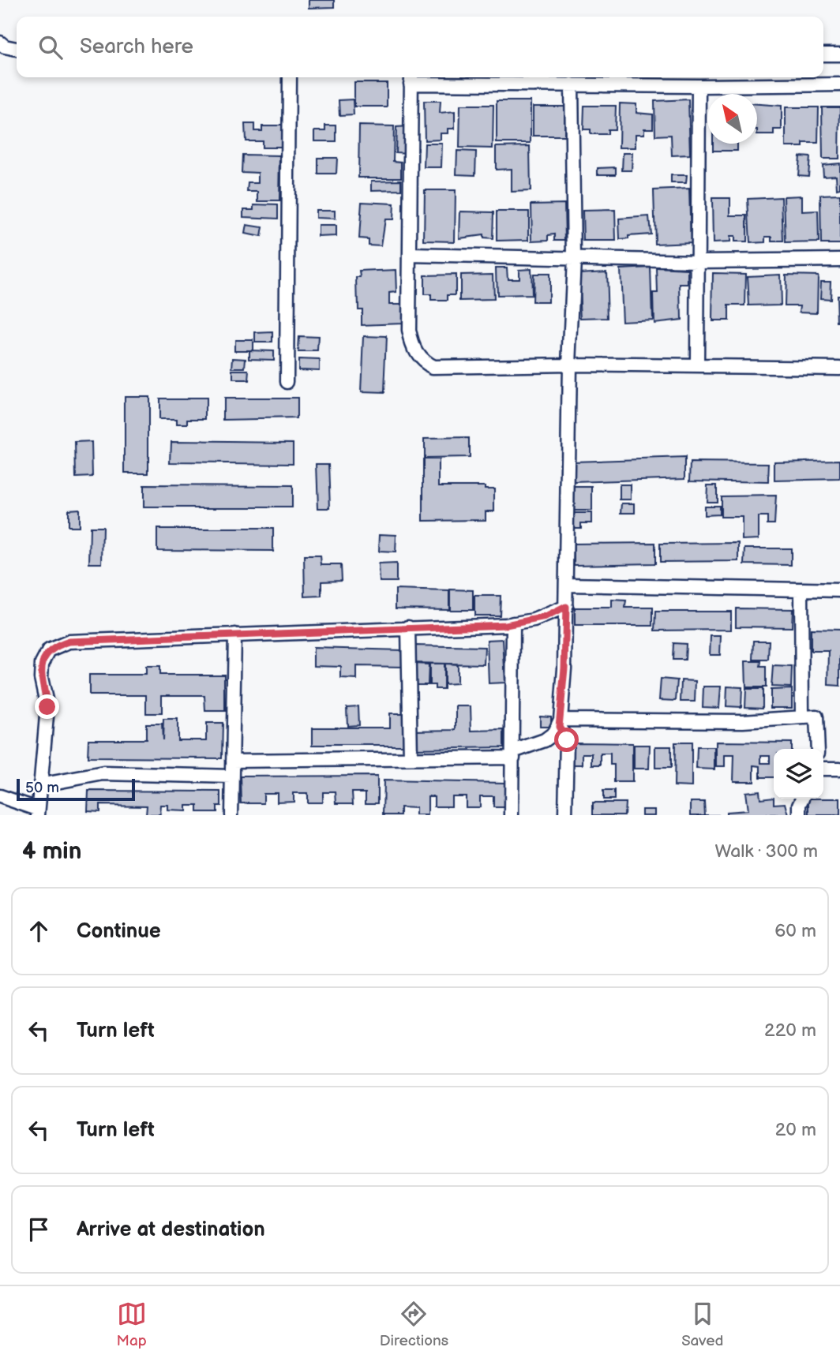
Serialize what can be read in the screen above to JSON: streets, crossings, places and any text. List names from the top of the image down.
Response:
{
  "scale_bar": "50 m",
  "north": "top left",
  "page": {
    "search": "Search here",
    "scale": "50 m",
    "heading": ["4 min", "Walk · 300 m"],
    "list": [
      ["Continue", "60 m"],
      ["Turn left", "220 m"],
      ["Turn left", "20 m"],
      "Arrive at destination"
    ],
    "nav": ["Map", "Directions", "Saved"]
  }
}
